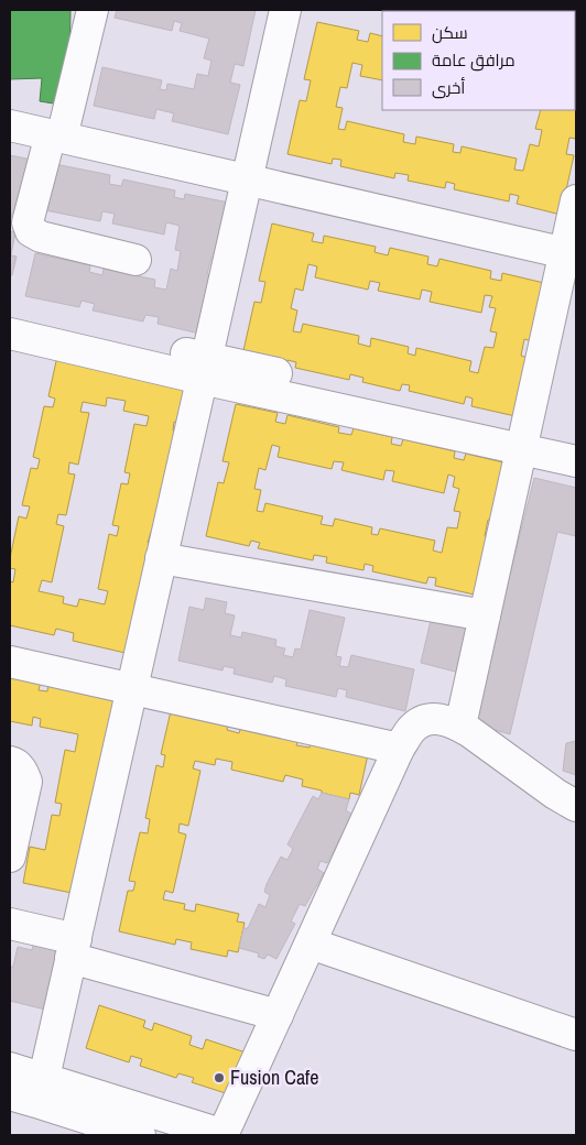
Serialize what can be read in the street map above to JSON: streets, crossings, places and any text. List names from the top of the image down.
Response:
{
  "places": ["Fusion Cafe"],
  "legend": ["سكن", "مرافق عامة", "أخرى"]
}
